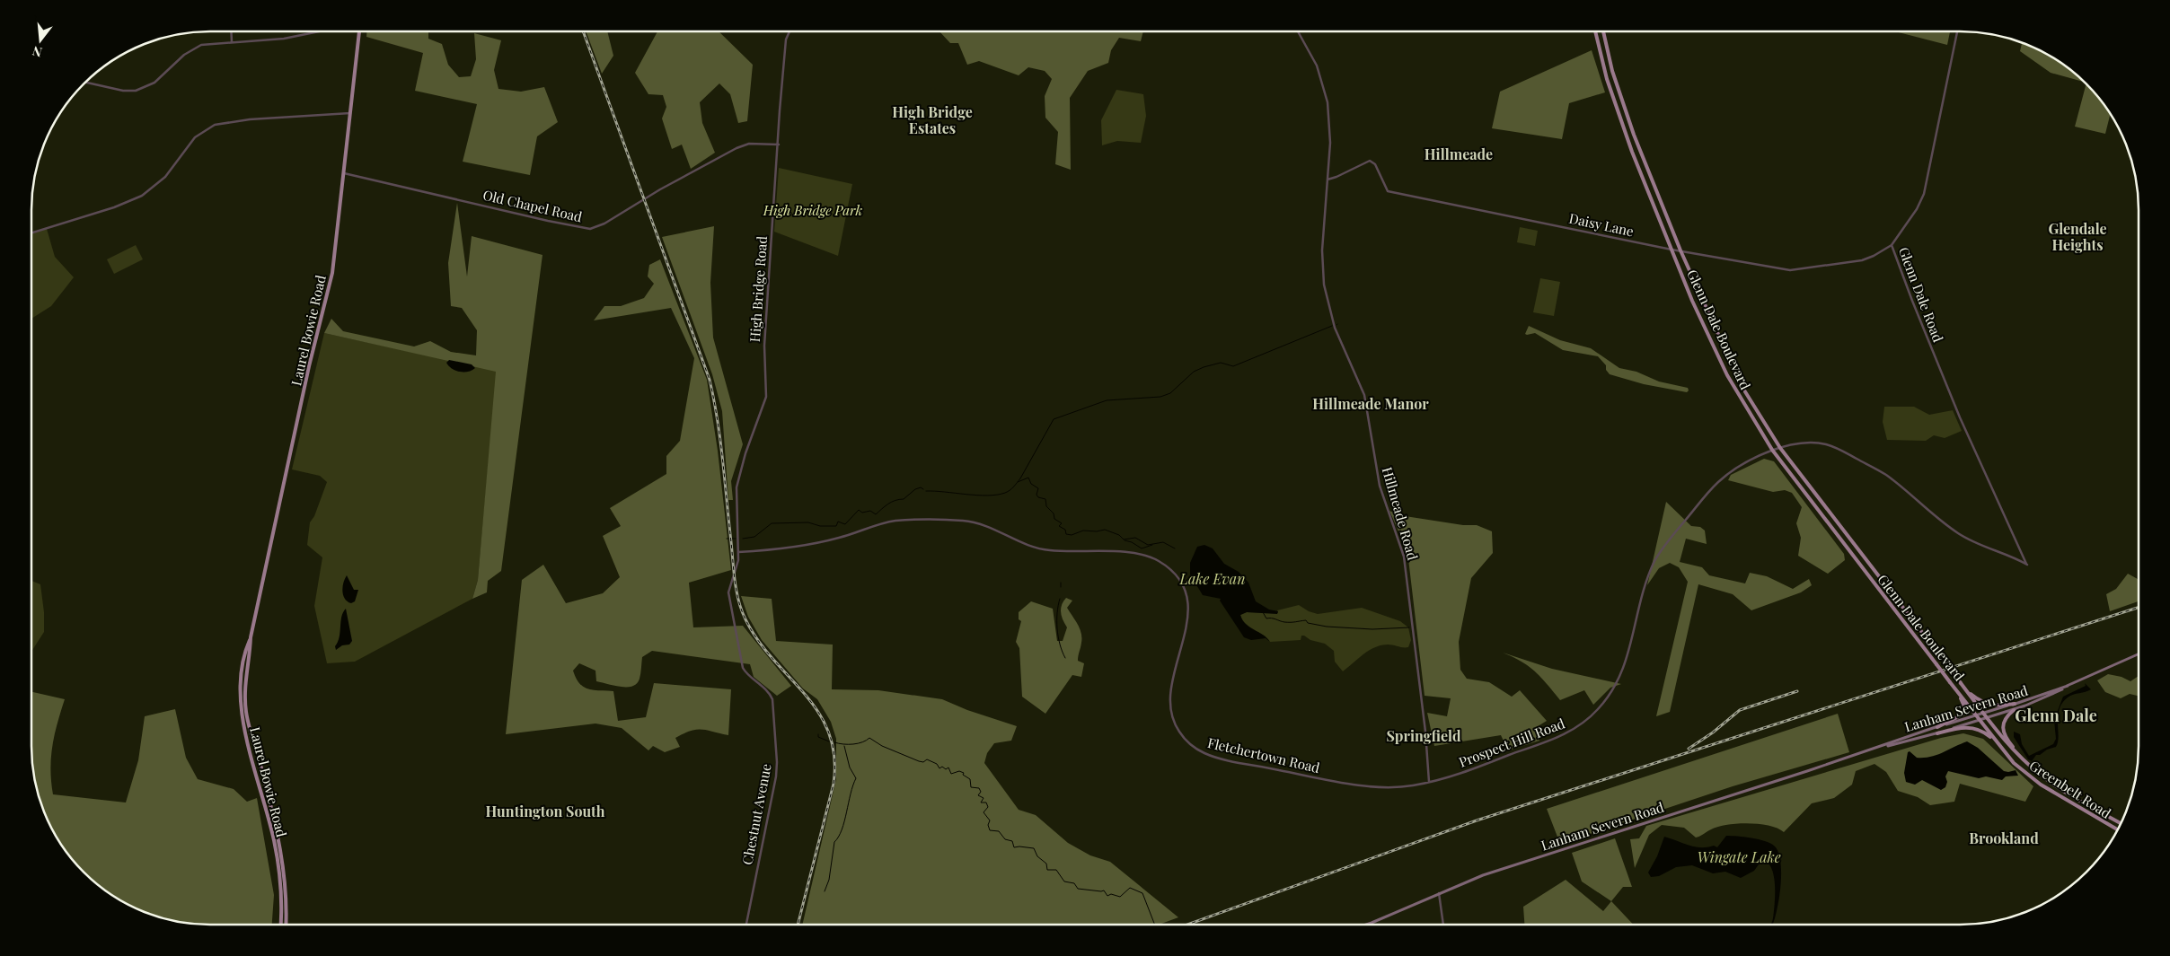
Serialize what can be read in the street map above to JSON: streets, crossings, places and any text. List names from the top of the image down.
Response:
{
  "streets": {
    "main road": [
      "Glenn Dale Boulevard",
      "Laurel Bowie Road",
      "Lanham Severn Road",
      "Greenbelt Road"
    ],
    "street": [
      "Old Chapel Road",
      "Daisy Lane",
      "High Bridge Road",
      "Glenn Dale Road",
      "Hillmeade Road",
      "Prospect Hill Road",
      "Fletchertown Road",
      "Chestnut Avenue"
    ]
  },
  "crossings": [
    ["Old Chapel Road", "High Bridge Road"],
    ["Old Chapel Road", "Laurel Bowie Road"],
    ["Daisy Lane", "Glenn Dale Road"],
    ["Daisy Lane", "Glenn Dale Boulevard"],
    ["Daisy Lane", "Hillmeade Road"],
    ["High Bridge Road", "Fletchertown Road"],
    ["High Bridge Road", "Chestnut Avenue"],
    ["Glenn Dale Road", "Prospect Hill Road"],
    ["Glenn Dale Boulevard", "Lanham Severn Road"],
    ["Glenn Dale Boulevard", "Prospect Hill Road"],
    ["Glenn Dale Boulevard", "Greenbelt Road"],
    ["Hillmeade Road", "Prospect Hill Road"],
    ["Hillmeade Road", "Fletchertown Road"],
    ["Lanham Severn Road", "Greenbelt Road"],
    ["Prospect Hill Road", "Fletchertown Road"],
    ["Fletchertown Road", "Chestnut Avenue"]
  ],
  "districts": [
    "High Bridge Estates",
    "Hillmeade",
    "Glendale Heights",
    "Hillmeade Manor",
    "Glenn Dale",
    "Springfield",
    "Huntington South",
    "Brookland"
  ],
  "water": ["Lake Evan", "Wingate Lake"],
  "parks": ["High Bridge Park"],
  "north": "bottom"
}
